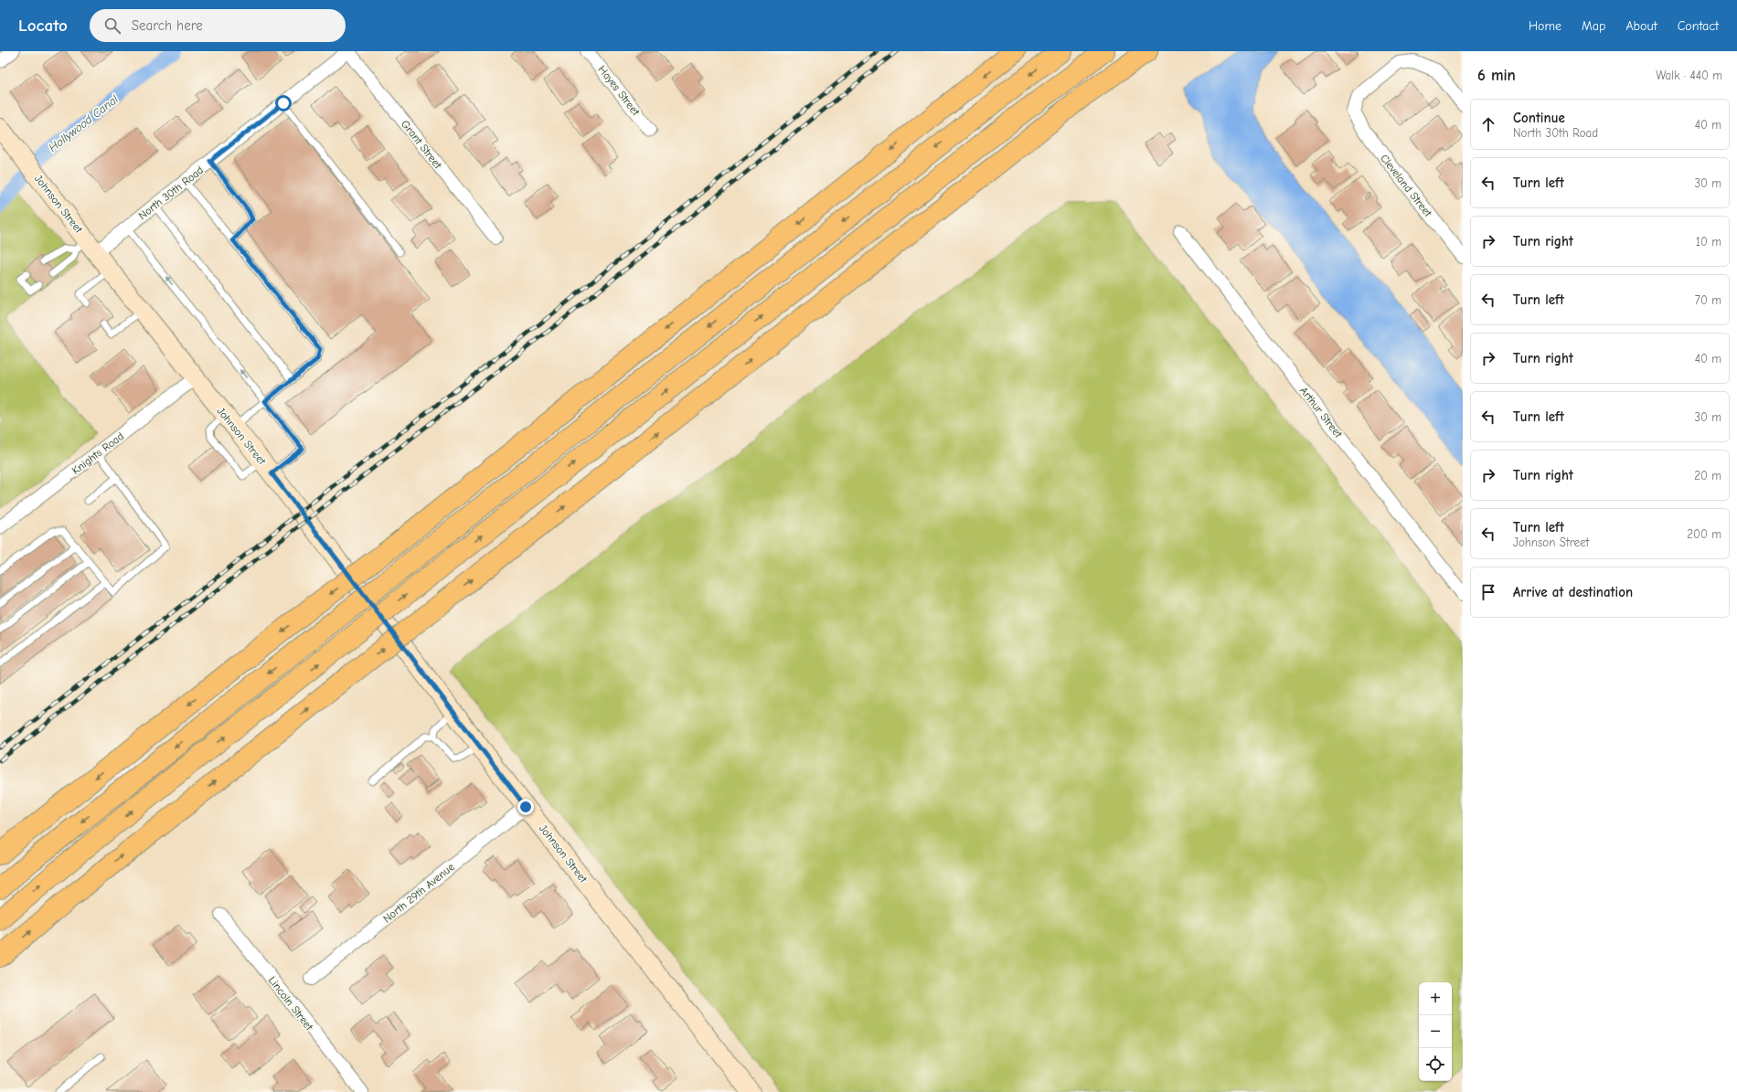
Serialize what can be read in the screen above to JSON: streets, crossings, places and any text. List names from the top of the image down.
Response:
{
  "streets": {
    "street": [
      "Hayes Street",
      "Grant Street",
      "Cleveland Street",
      "North 30th Road",
      "Johnson Street",
      "Arthur Street",
      "Knights Road",
      "North 29th Avenue",
      "Lincoln Street"
    ]
  },
  "crossings": [
    ["Grant Street", "North 30th Road"],
    ["North 30th Road", "Johnson Street"],
    ["Johnson Street", "Knights Road"],
    ["Johnson Street", "North 29th Avenue"]
  ],
  "water": ["Hollywood Canal"],
  "page": {
    "header": "Locato",
    "search": "Search here",
    "nav": [
      "Home",
      "Map",
      "About",
      "Contact"
    ],
    "heading": ["6 min", "Walk · 440 m"],
    "list": [
      ["Continue", "North 30th Road", "40 m"],
      ["Turn left", "30 m"],
      ["Turn right", "10 m"],
      ["Turn left", "70 m"],
      ["Turn right", "40 m"],
      ["Turn left", "30 m"],
      ["Turn right", "20 m"],
      ["Turn left", "Johnson Street", "200 m"],
      "Arrive at destination"
    ],
    "map_buttons": ["+", "−"]
  }
}
